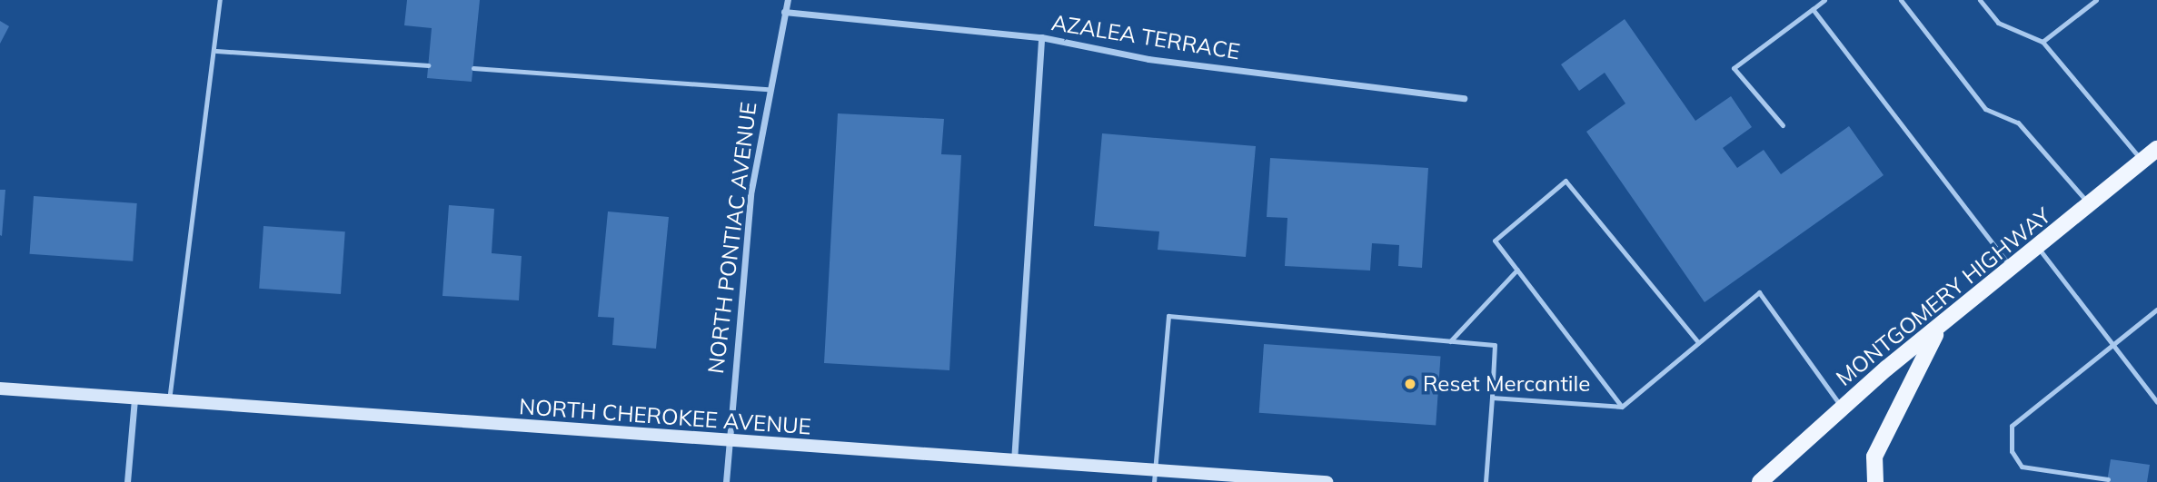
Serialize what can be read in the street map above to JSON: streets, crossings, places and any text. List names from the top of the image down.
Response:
{
  "streets": {
    "main road": ["MONTGOMERY HIGHWAY"],
    "street": ["AZALEA TERRACE", "NORTH PONTIAC AVENUE", "NORTH CHEROKEE AVENUE"]
  },
  "crossings": [
    ["AZALEA TERRACE", "NORTH PONTIAC AVENUE"],
    ["NORTH PONTIAC AVENUE", "NORTH CHEROKEE AVENUE"]
  ],
  "places": ["Reset Mercantile"]
}
